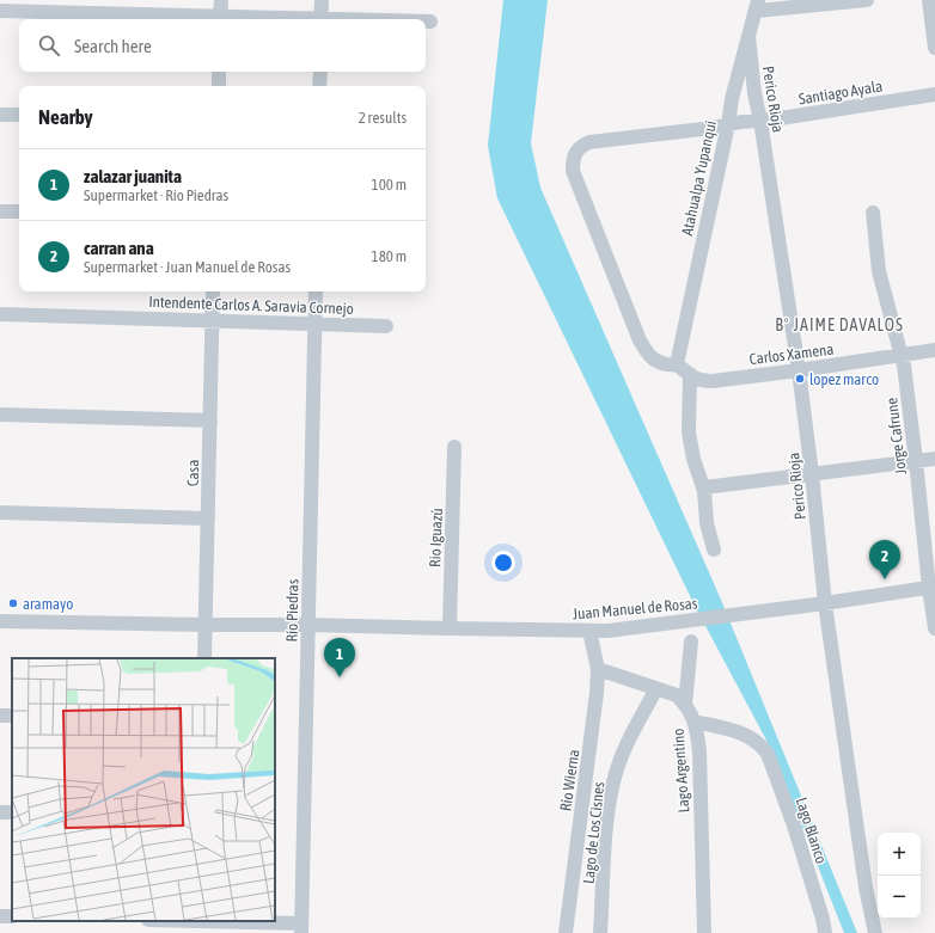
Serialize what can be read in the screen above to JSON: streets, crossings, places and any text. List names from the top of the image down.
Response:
{
  "streets": {
    "street": [
      "Santiago Ayala",
      "Perico Rioja",
      "Atahualpa Yupanqui",
      "Intendente Carlos A. Saravia Cornejo",
      "Carlos Xamena",
      "Jorge Cafrune",
      "Casa",
      "Rio Iguazú",
      "Juan Manuel de Rosas",
      "Río Piedras",
      "Lago Argentino",
      "Río Wierna",
      "Lago Blanco",
      "Lago de Los Cisnes"
    ]
  },
  "crossings": [
    ["Santiago Ayala", "Perico Rioja"],
    ["Santiago Ayala", "Atahualpa Yupanqui"],
    ["Perico Rioja", "Atahualpa Yupanqui"],
    ["Perico Rioja", "Carlos Xamena"],
    ["Perico Rioja", "Juan Manuel de Rosas"],
    ["Intendente Carlos A. Saravia Cornejo", "Casa"],
    ["Intendente Carlos A. Saravia Cornejo", "Río Piedras"],
    ["Carlos Xamena", "Jorge Cafrune"],
    ["Jorge Cafrune", "Juan Manuel de Rosas"],
    ["Casa", "Juan Manuel de Rosas"],
    ["Rio Iguazú", "Juan Manuel de Rosas"],
    ["Juan Manuel de Rosas", "Río Piedras"],
    ["Juan Manuel de Rosas", "Río Wierna"],
    ["Lago Argentino", "Río Wierna"],
    ["Lago Argentino", "Lago Blanco"],
    ["Lago Argentino", "Lago de Los Cisnes"]
  ],
  "districts": ["B° JAIME DAVALOS"],
  "places": ["lopez marco", "aramayo"],
  "page": {
    "search": "Search here",
    "heading": ["Nearby", "2 results"],
    "list": [
      {
        "mark": "1",
        "name": "zalazar juanita",
        "note": "Supermarket · Río Piedras",
        "value": "100 m"
      },
      {
        "mark": "2",
        "name": "carran ana",
        "note": "Supermarket · Juan Manuel de Rosas",
        "value": "180 m"
      }
    ],
    "pins": ["2", "1"],
    "map_buttons": ["+", "−"]
  }
}
